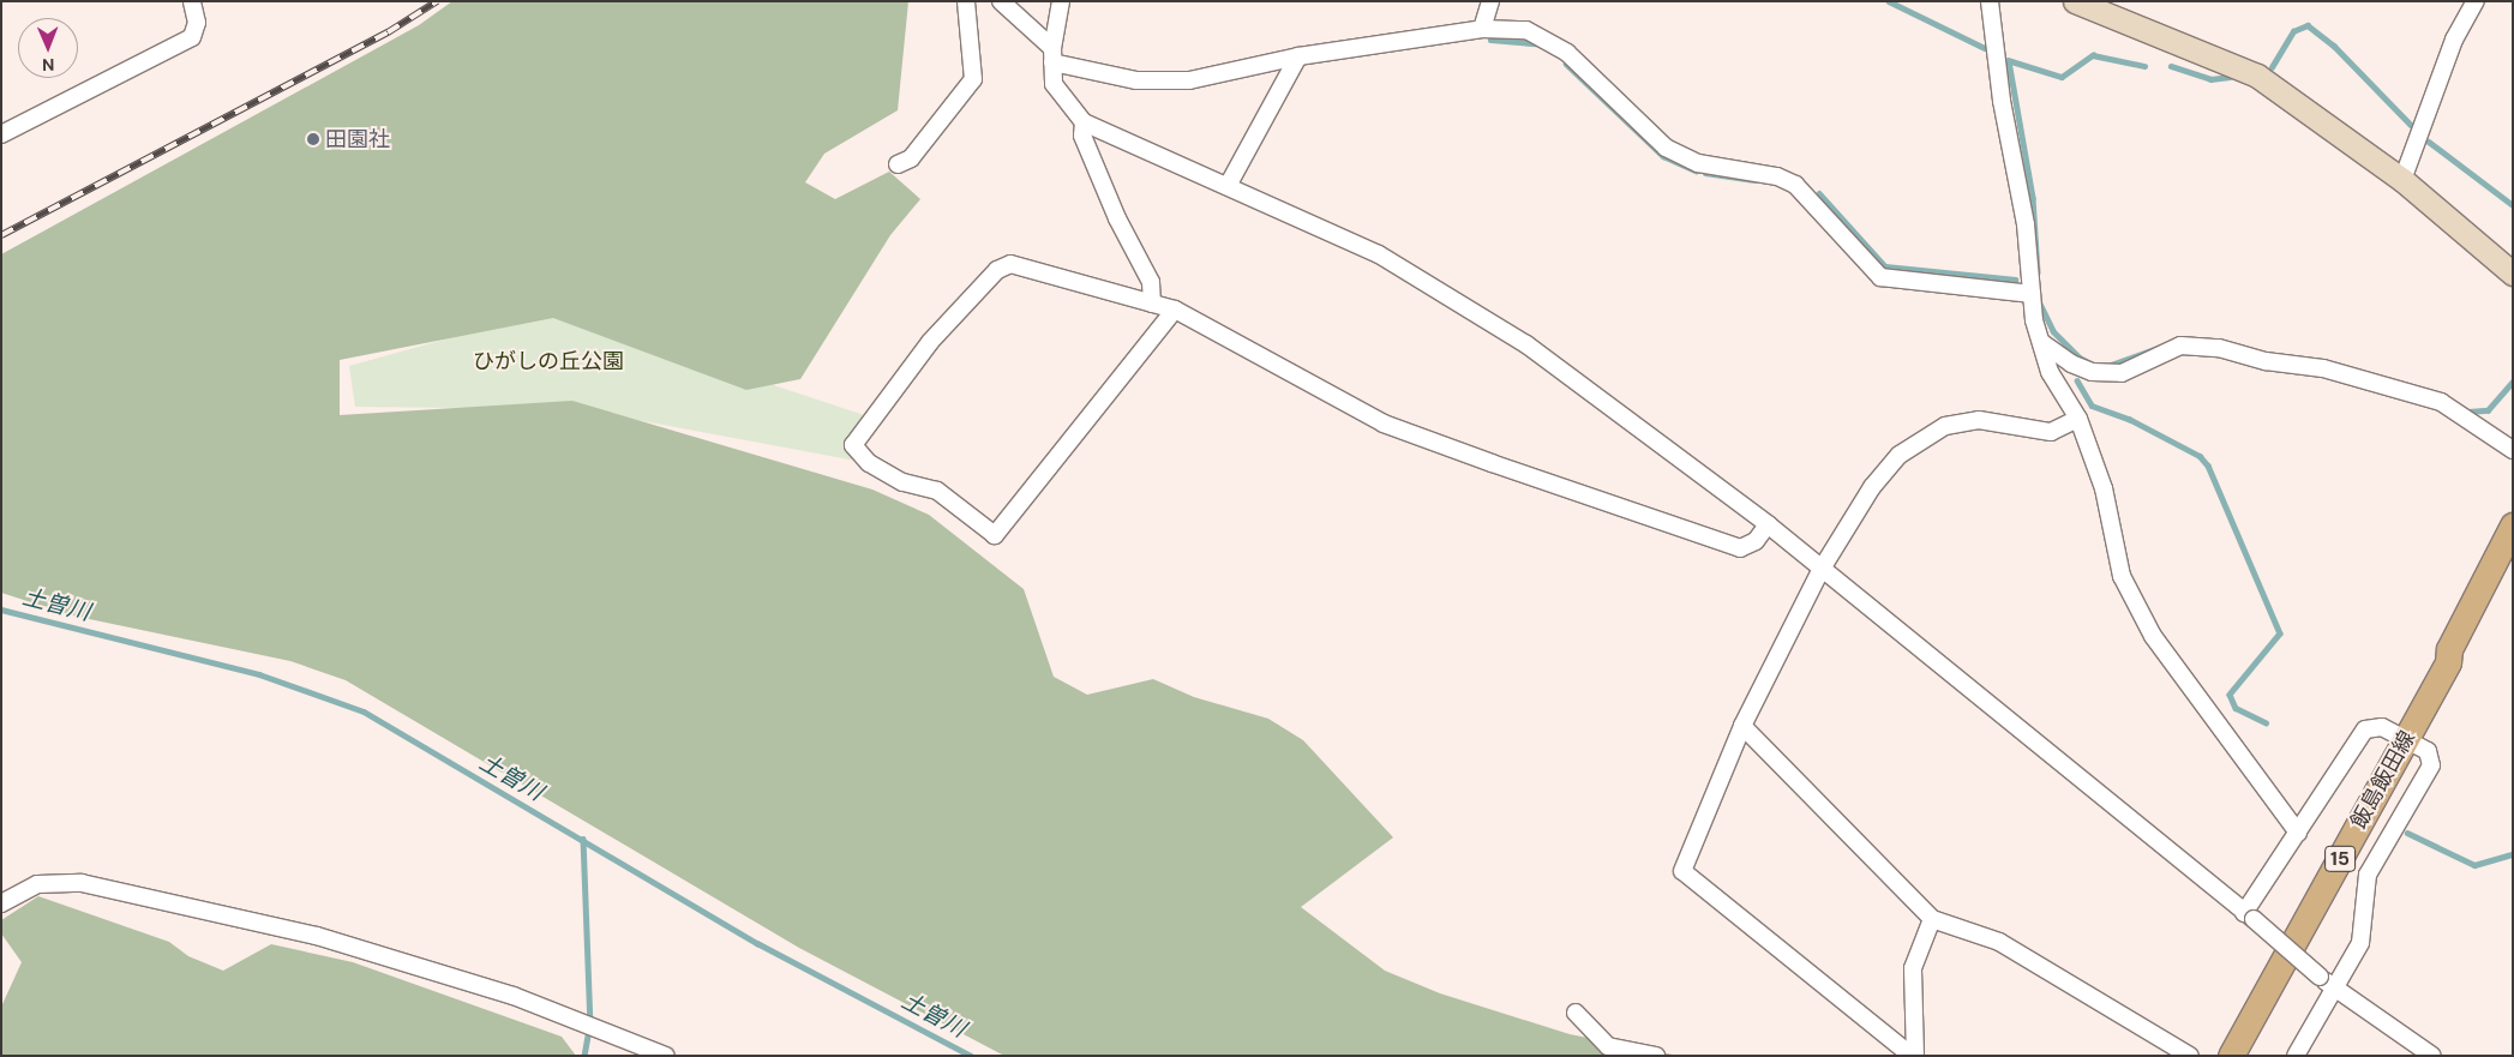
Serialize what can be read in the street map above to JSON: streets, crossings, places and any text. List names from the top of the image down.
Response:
{
  "streets": {
    "main road": ["飯島飯田線", "15"]
  },
  "water": ["土曽川"],
  "parks": ["ひがしの丘公園"],
  "places": ["田園社"],
  "north": "bottom"
}
